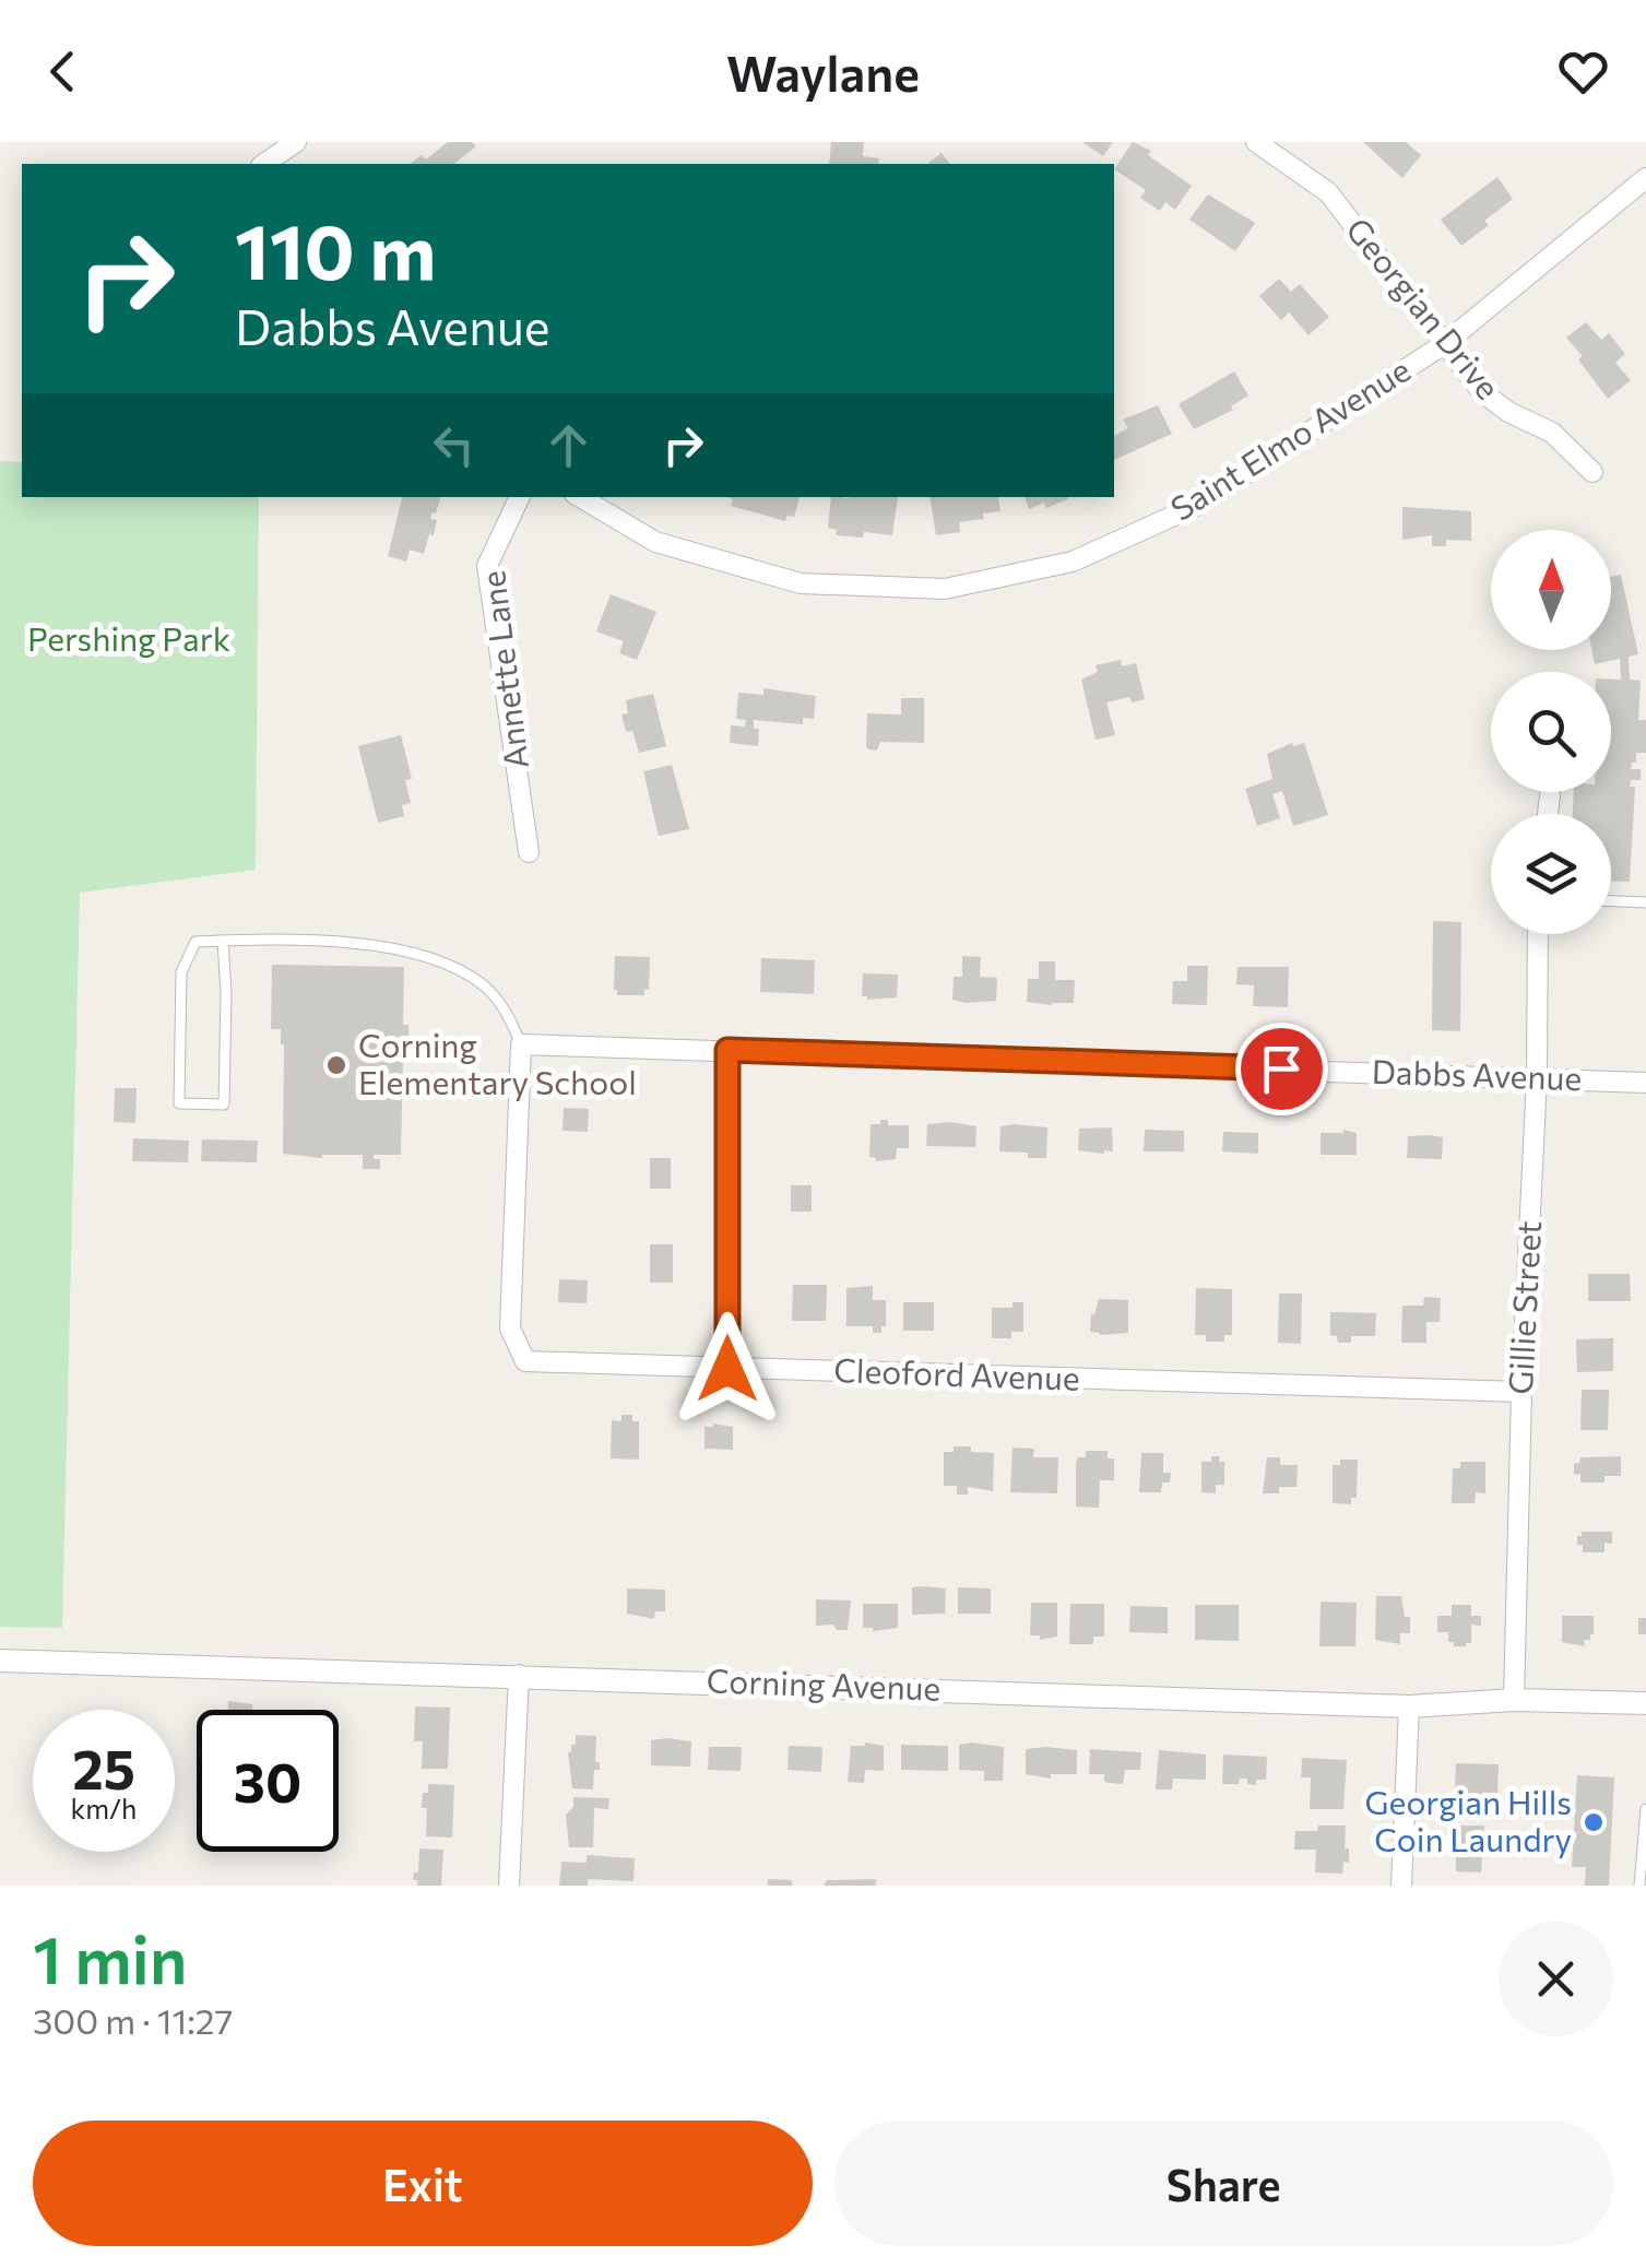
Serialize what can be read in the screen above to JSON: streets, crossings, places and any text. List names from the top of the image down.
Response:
{
  "streets": {
    "street": [
      "Georgian Drive",
      "Saint Elmo Avenue",
      "Annette Lane",
      "Dabbs Avenue",
      "Gillie Street",
      "Cleoford Avenue",
      "Corning Avenue"
    ]
  },
  "crossings": [
    ["Georgian Drive", "Saint Elmo Avenue"],
    ["Dabbs Avenue", "Gillie Street"],
    ["Dabbs Avenue", "Cleoford Avenue"],
    ["Gillie Street", "Cleoford Avenue"],
    ["Gillie Street", "Corning Avenue"]
  ],
  "parks": ["Pershing Park"],
  "places": ["Corning Elementary School", "Georgian Hills Coin Laundry"],
  "north": "top",
  "page": {
    "header": "Waylane",
    "turn": ["110 m", "Dabbs Avenue"],
    "speed": "25 km/h",
    "limit": "30",
    "heading": ["1 min", "300 m · 11:27"],
    "buttons": ["Exit", "Share"]
  }
}
